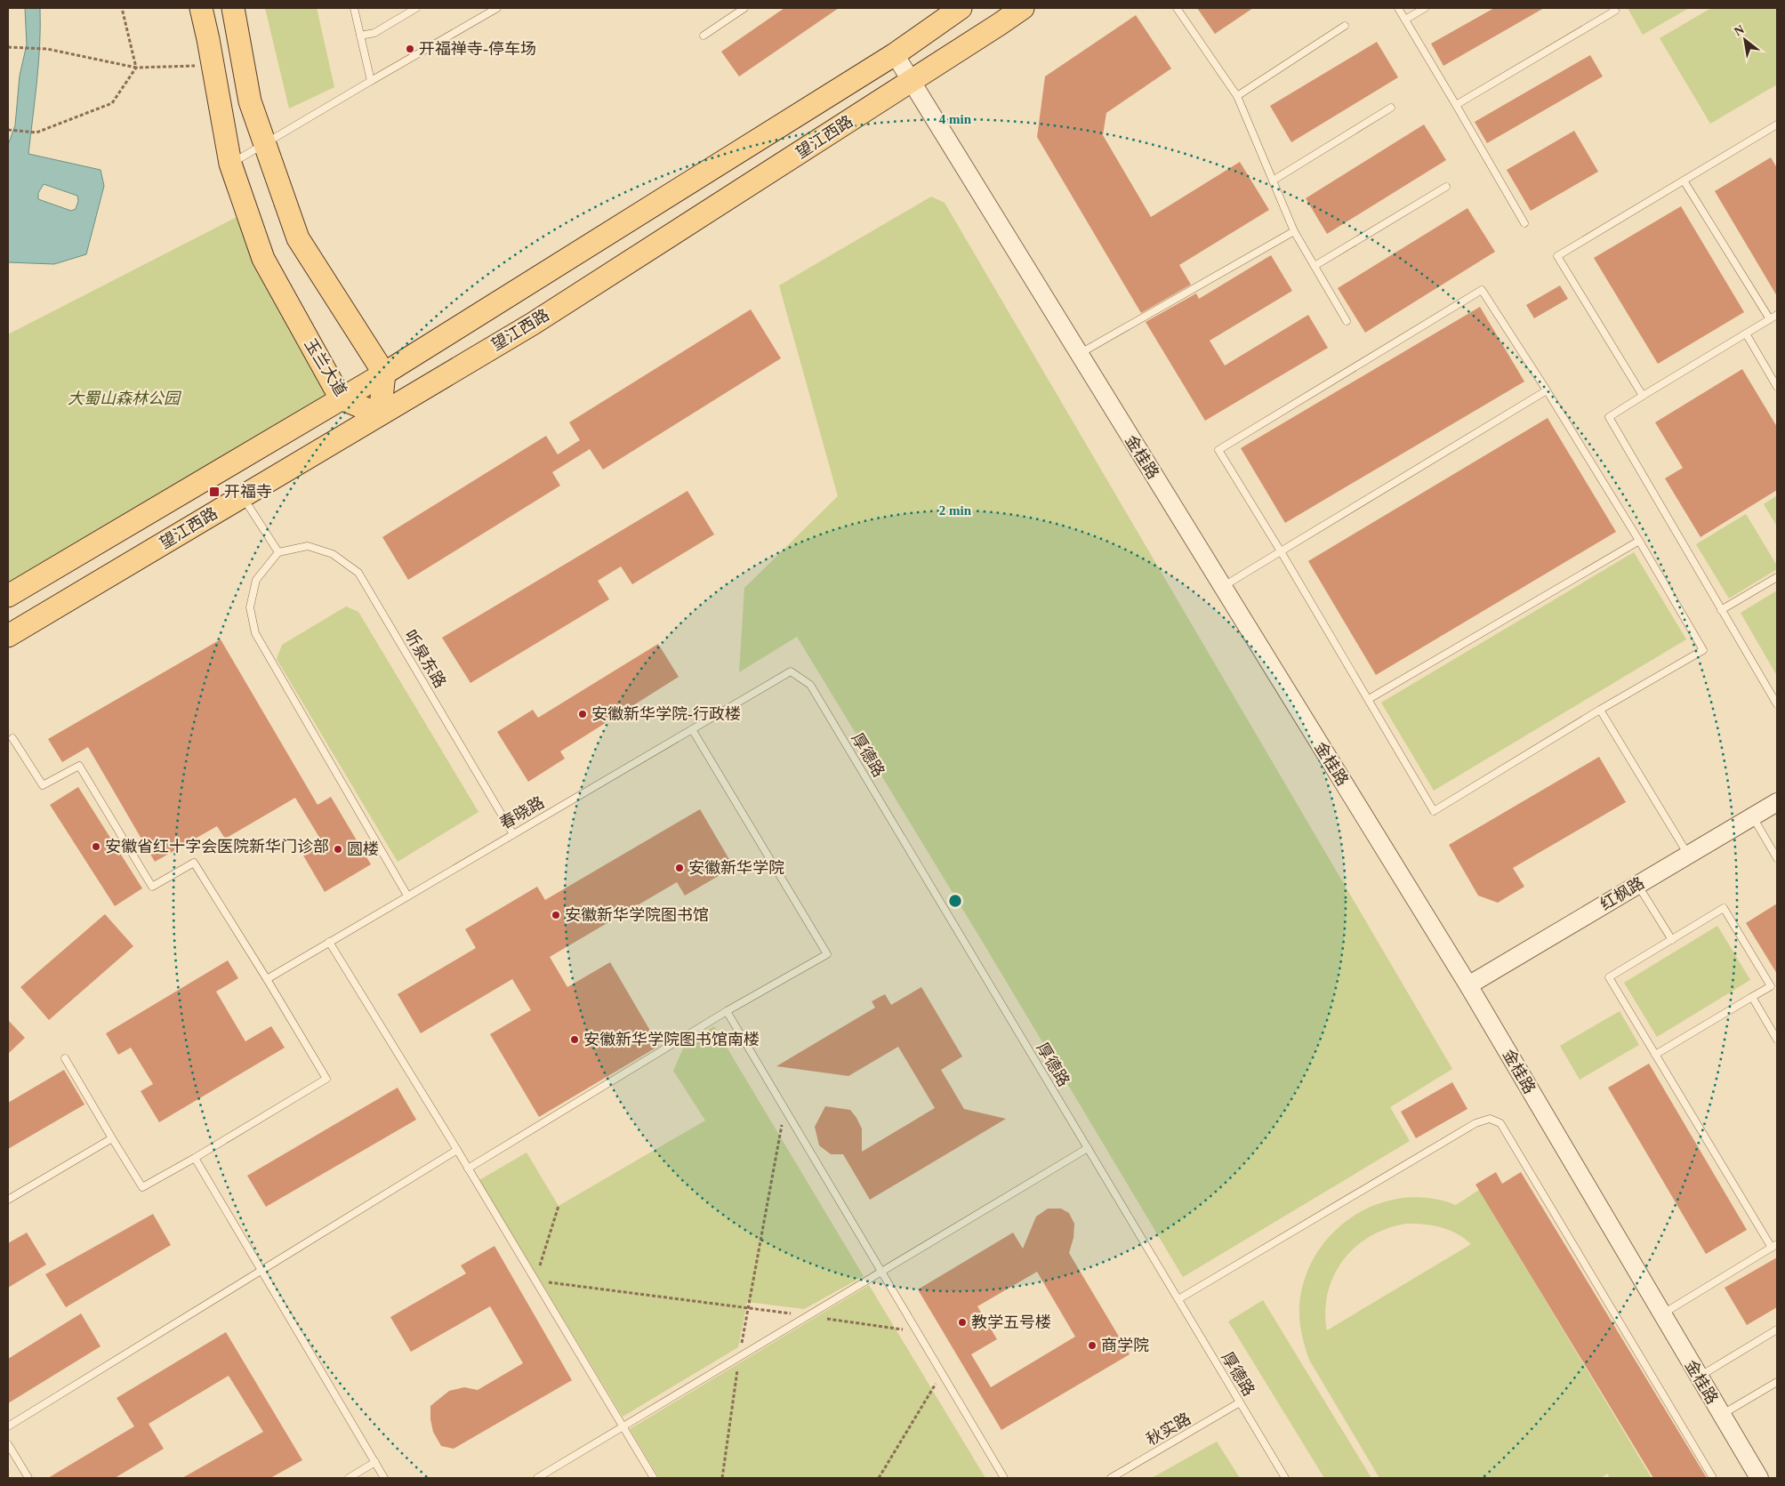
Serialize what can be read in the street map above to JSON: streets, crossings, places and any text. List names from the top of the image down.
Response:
{
  "streets": {
    "main road": ["望江西路", "玉兰大道"],
    "street": ["金桂路", "红枫路"],
    "lane": [
      "听泉东路",
      "厚德路",
      "春晓路",
      "秋实路"
    ]
  },
  "crossings": [
    ["望江西路", "玉兰大道"],
    ["望江西路", "金桂路"],
    ["金桂路", "红枫路"],
    ["听泉东路", "春晓路"],
    ["厚德路", "春晓路"],
    ["厚德路", "秋实路"]
  ],
  "parks": ["大蜀山森林公园"],
  "places": {
    "other": [
      "开福禅寺-停车场",
      "安徽新华学院-行政楼",
      "安徽省红十字会医院新华门诊部",
      "圆楼",
      "安徽新华学院",
      "安徽新华学院图书馆",
      "安徽新华学院图书馆南楼",
      "教学五号楼",
      "商学院"
    ],
    "transit": ["开福寺"]
  },
  "north": "top left",
  "rings": ["4 min", "2 min"]
}
